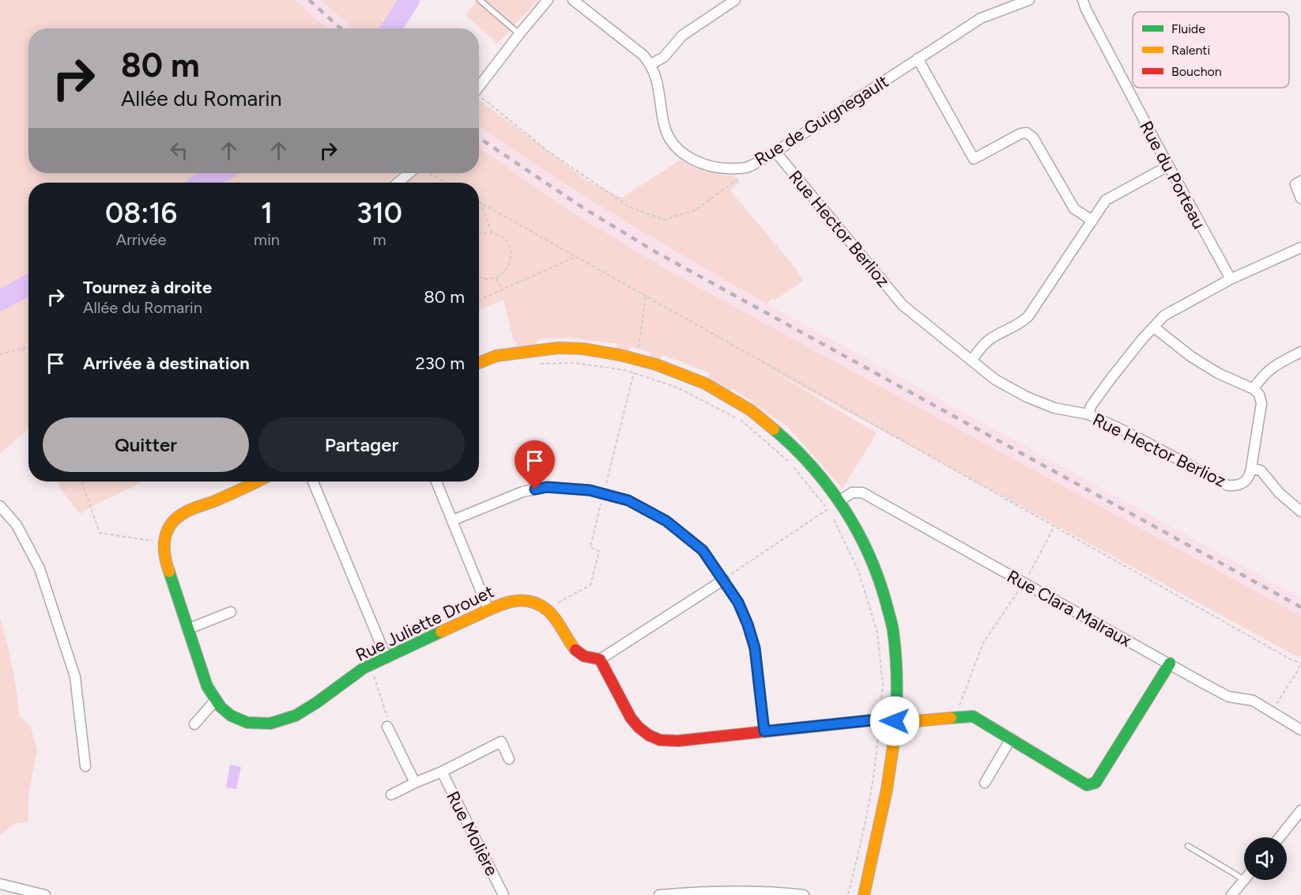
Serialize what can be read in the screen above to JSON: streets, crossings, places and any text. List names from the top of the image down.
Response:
{
  "streets": {
    "street": [
      "Rue de Guignegault",
      "Rue du Porteau",
      "Rue Hector Berlioz",
      "Rue Clara Malraux",
      "Rue Juliette Drouet",
      "Rue Molière"
    ]
  },
  "crossings": [
    ["Rue de Guignegault", "Rue Hector Berlioz"]
  ],
  "legend": ["Fluide", "Ralenti", "Bouchon"],
  "page": {
    "turn": ["80 m", "Allée du Romarin"],
    "eta": [
      "08:16",
      "Arrivée",
      "1",
      "min",
      "310",
      "m"
    ],
    "list": [
      {
        "name": "Tournez à droite",
        "note": "Allée du Romarin",
        "value": "80 m"
      },
      {
        "name": "Arrivée à destination",
        "value": "230 m"
      }
    ],
    "buttons": ["Quitter", "Partager"]
  }
}
